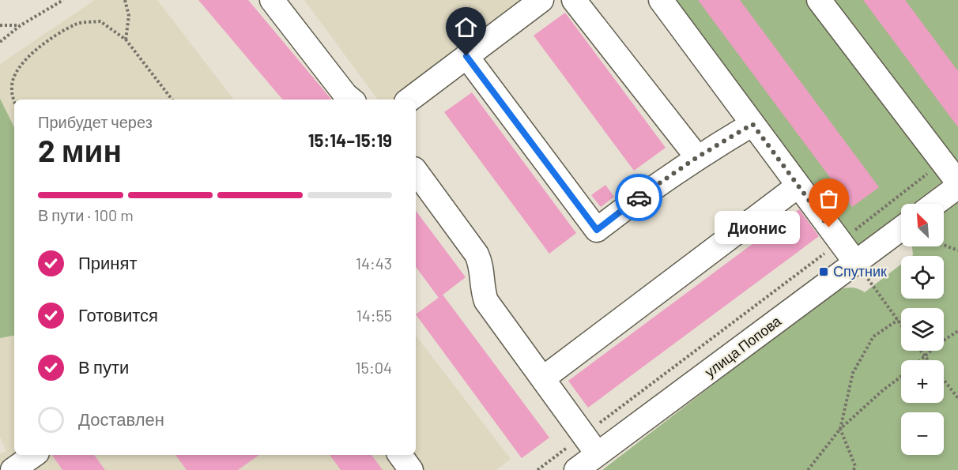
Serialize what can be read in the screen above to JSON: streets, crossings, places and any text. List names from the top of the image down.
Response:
{
  "streets": {
    "street": ["улица Попова"]
  },
  "places": {
    "other": ["Дионис"],
    "transit": ["Спутник"]
  },
  "north": "top left",
  "page": {
    "heading": ["2 мин", "Прибудет через", "15:14–15:19"],
    "bar": "В пути · 100 m",
    "map_buttons": ["+", "−"],
    "bubble": "Дионис",
    "list": [
      ["Принят", "14:43"],
      ["Готовится", "14:55"],
      ["В пути", "15:04"],
      "Доставлен"
    ]
  }
}
